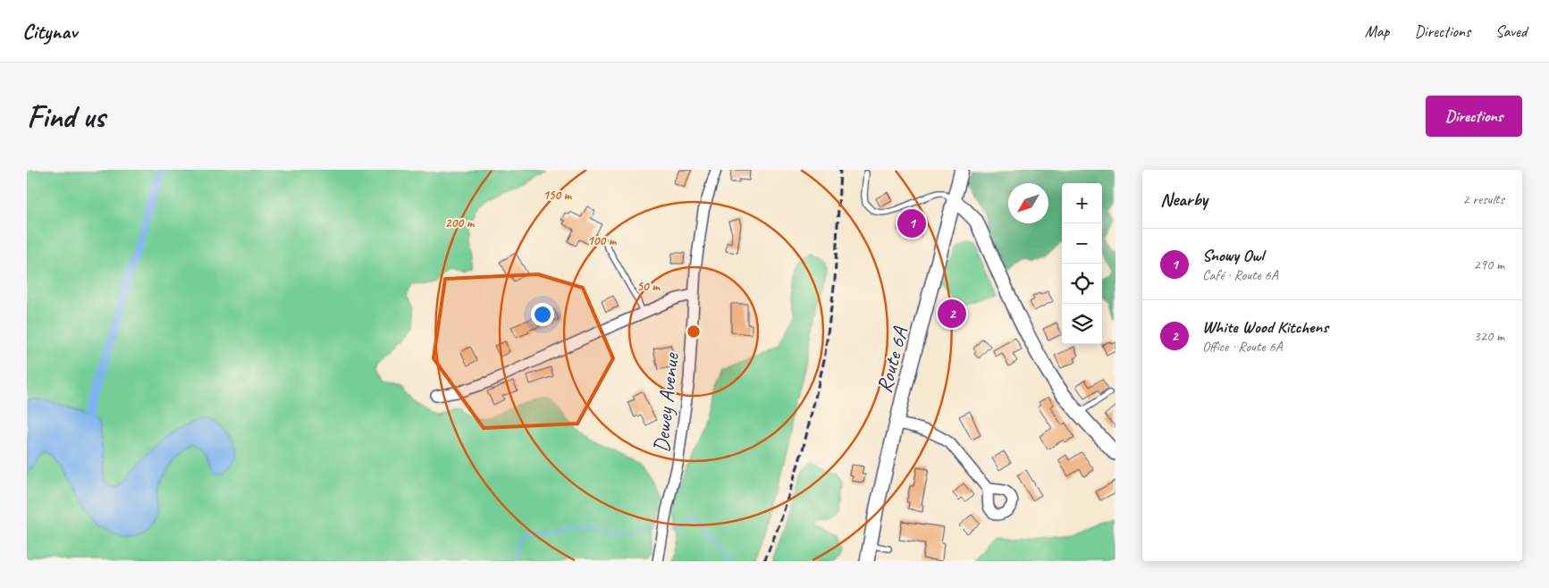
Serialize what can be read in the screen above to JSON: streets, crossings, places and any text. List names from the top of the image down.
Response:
{
  "streets": {
    "main road": ["Route 6A"],
    "street": ["Dewey Avenue"]
  },
  "north": "bottom left",
  "page": {
    "header": "Citynav",
    "nav": ["Map", "Directions", "Saved"],
    "buttons": "Directions",
    "title": "Find us",
    "heading": ["Nearby", "2 results"],
    "map_buttons": ["+", "−"],
    "pins": ["1", "2"],
    "list": [
      {
        "mark": "1",
        "name": "Snowy Owl",
        "note": "Café · Route 6A",
        "value": "290 m"
      },
      {
        "mark": "2",
        "name": "White Wood Kitchens",
        "note": "Office · Route 6A",
        "value": "320 m"
      }
    ]
  },
  "rings": [
    "150 m",
    "200 m",
    "100 m",
    "50 m"
  ]
}
